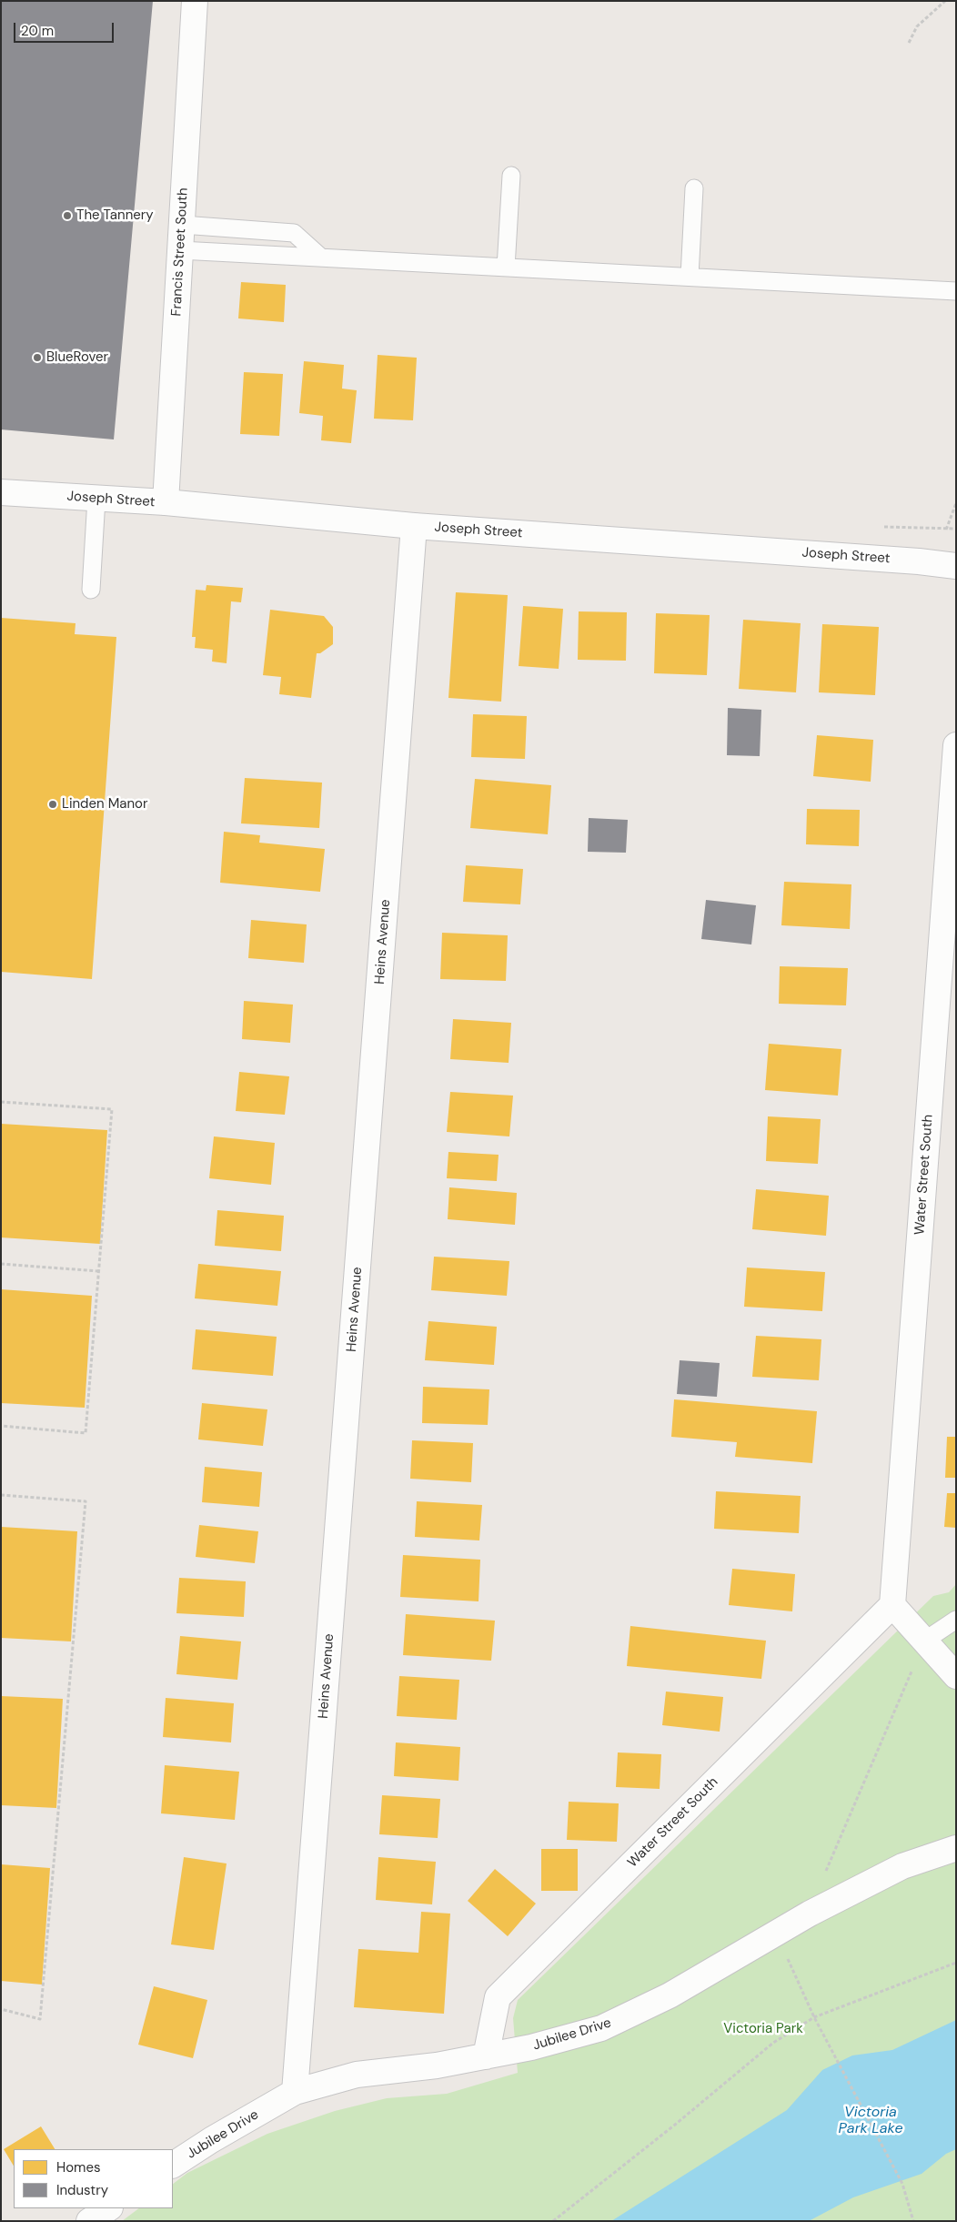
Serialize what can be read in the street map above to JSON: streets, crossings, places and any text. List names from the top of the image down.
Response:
{
  "streets": {
    "street": [
      "Francis Street South",
      "Joseph Street",
      "Heins Avenue",
      "Water Street South",
      "Jubilee Drive"
    ]
  },
  "crossings": [
    ["Francis Street South", "Joseph Street"],
    ["Joseph Street", "Heins Avenue"],
    ["Heins Avenue", "Jubilee Drive"],
    ["Water Street South", "Jubilee Drive"]
  ],
  "water": ["Victoria Park Lake"],
  "parks": ["Victoria Park"],
  "places": ["The Tannery", "BlueRover", "Linden Manor"],
  "legend": ["Homes", "Industry"],
  "scale_bar": "20 m"
}
